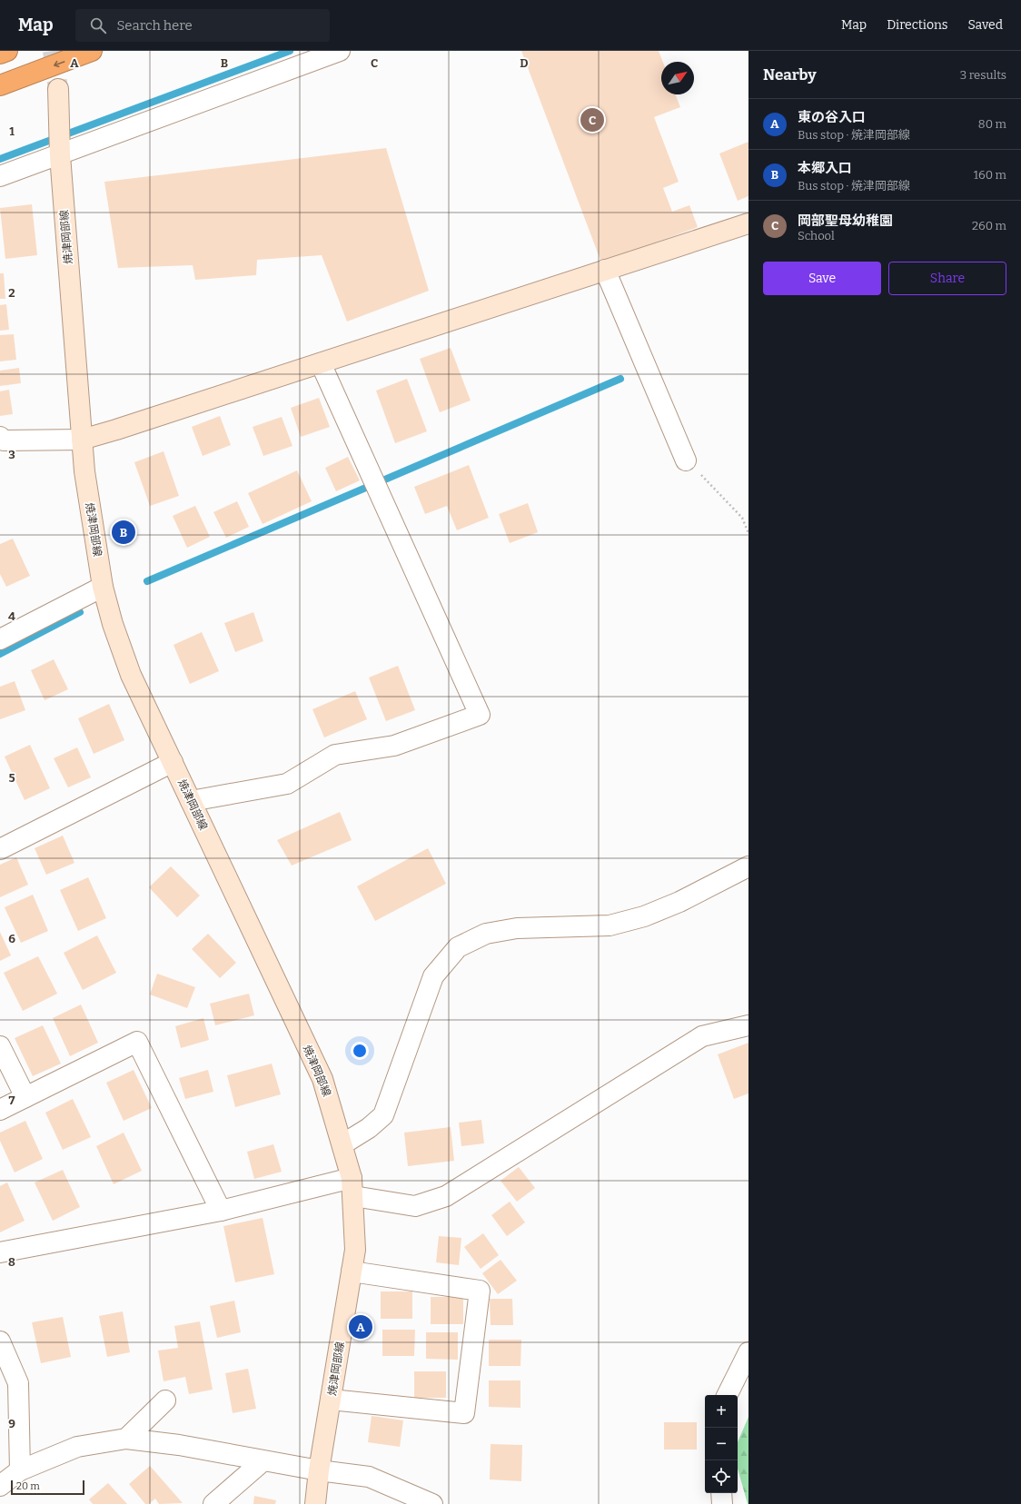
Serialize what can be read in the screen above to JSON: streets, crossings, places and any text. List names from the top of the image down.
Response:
{
  "streets": {
    "main road": ["焼津岡部線"]
  },
  "scale_bar": "20 m",
  "north": "top right",
  "page": {
    "header": "Map",
    "search": "Search here",
    "nav": ["Map", "Directions", "Saved"],
    "heading": ["Nearby", "3 results"],
    "list": [
      {
        "mark": "A",
        "name": "東の谷入口",
        "note": "Bus stop · 焼津岡部線",
        "value": "80 m"
      },
      {
        "mark": "B",
        "name": "本郷入口",
        "note": "Bus stop · 焼津岡部線",
        "value": "160 m"
      },
      {
        "mark": "C",
        "name": "岡部聖母幼稚園",
        "note": "School",
        "value": "260 m"
      }
    ],
    "pins": ["C", "B", "A"],
    "buttons": ["Save", "Share"],
    "map_buttons": ["+", "−"],
    "scale": "20 m"
  },
  "grid": {
    "columns": [
      "A",
      "B",
      "C",
      "D"
    ],
    "rows": [
      "1",
      "2",
      "3",
      "4",
      "5",
      "6",
      "7",
      "8",
      "9"
    ]
  }
}
